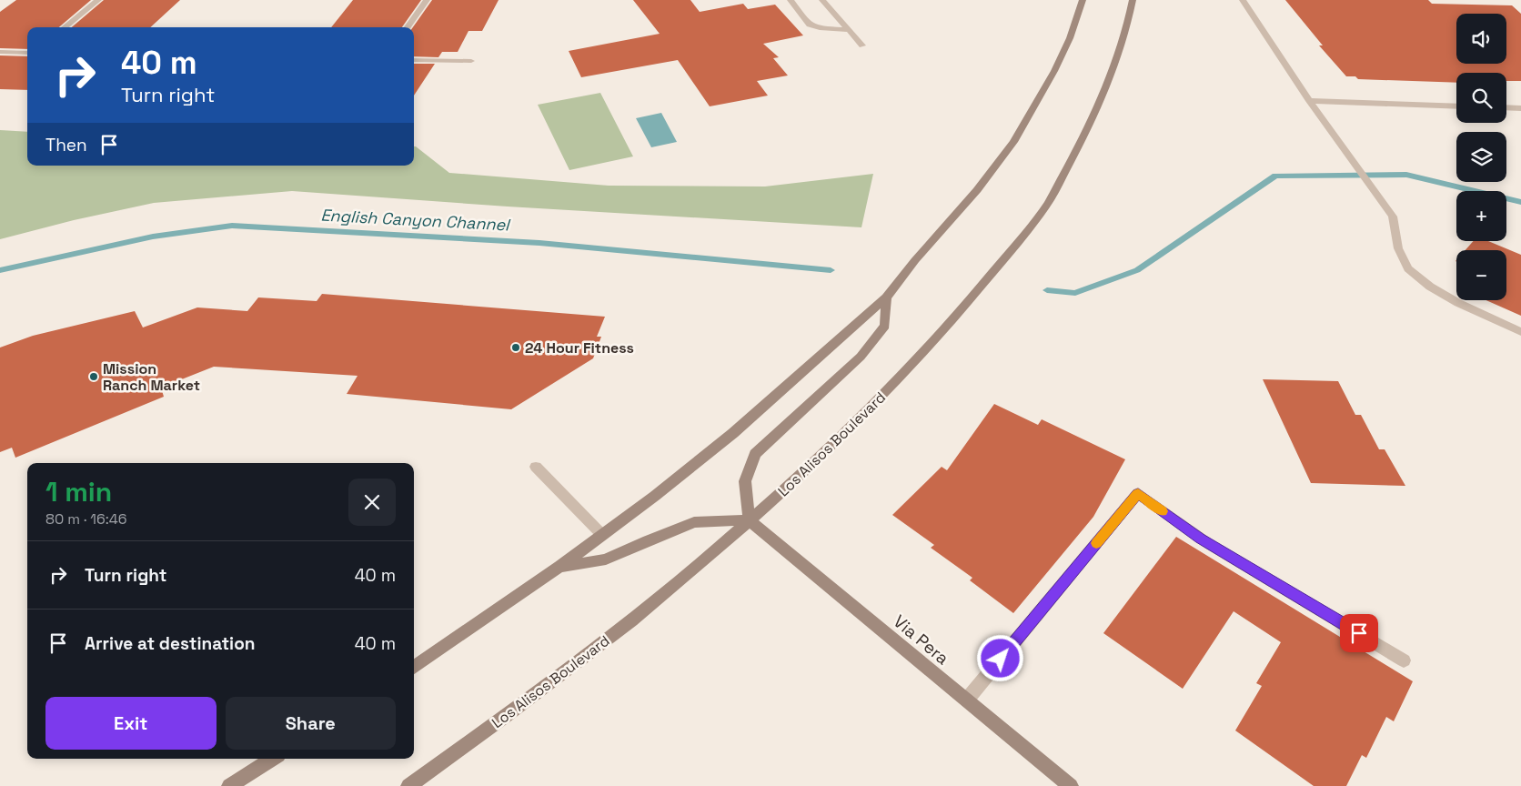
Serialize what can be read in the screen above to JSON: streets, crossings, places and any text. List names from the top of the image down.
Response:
{
  "streets": {
    "main road": ["Los Alisos Boulevard", "Via Pera"]
  },
  "crossings": [
    ["Los Alisos Boulevard", "Via Pera"]
  ],
  "water": ["English Canyon Channel"],
  "places": ["24 Hour Fitness", "Mission Ranch Market"],
  "page": {
    "map_buttons": ["+", "−"],
    "turn": ["40 m", "Turn right"],
    "then": "Then",
    "heading": ["1 min", "80 m · 16:46"],
    "list": [
      {
        "name": "Turn right",
        "value": "40 m"
      },
      {
        "name": "Arrive at destination",
        "value": "40 m"
      }
    ],
    "buttons": ["Exit", "Share"]
  }
}
